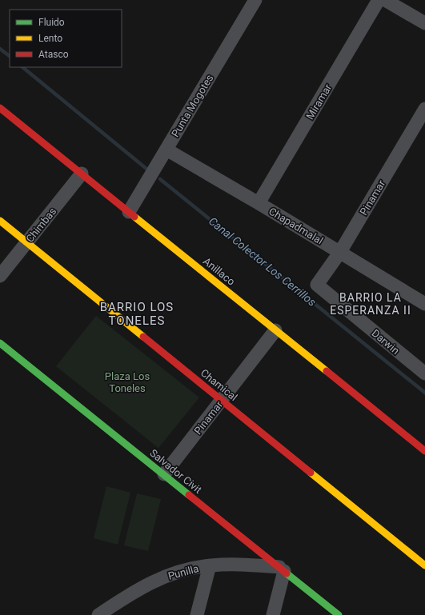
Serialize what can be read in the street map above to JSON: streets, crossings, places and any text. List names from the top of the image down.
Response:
{
  "streets": {
    "street": [
      "Miramar",
      "Punta Mogotes",
      "Pinamar",
      "Chimbas",
      "Chapadmalal",
      "Anillaco",
      "Darwin",
      "Chamical",
      "Salvador Civit",
      "Punilla"
    ]
  },
  "crossings": [
    ["Miramar", "Chapadmalal"],
    ["Punta Mogotes", "Chapadmalal"],
    ["Punta Mogotes", "Anillaco"],
    ["Pinamar", "Chapadmalal"],
    ["Pinamar", "Anillaco"],
    ["Pinamar", "Darwin"],
    ["Pinamar", "Chamical"],
    ["Pinamar", "Salvador Civit"],
    ["Chimbas", "Anillaco"],
    ["Chimbas", "Chamical"],
    ["Salvador Civit", "Punilla"]
  ],
  "districts": ["BARRIO LA ESPERANZA II", "BARRIO LOS TONELES"],
  "water": ["Canal Colector Los Cerrillos"],
  "parks": ["Plaza Los Toneles"],
  "legend": ["Fluido", "Lento", "Atasco"]
}
